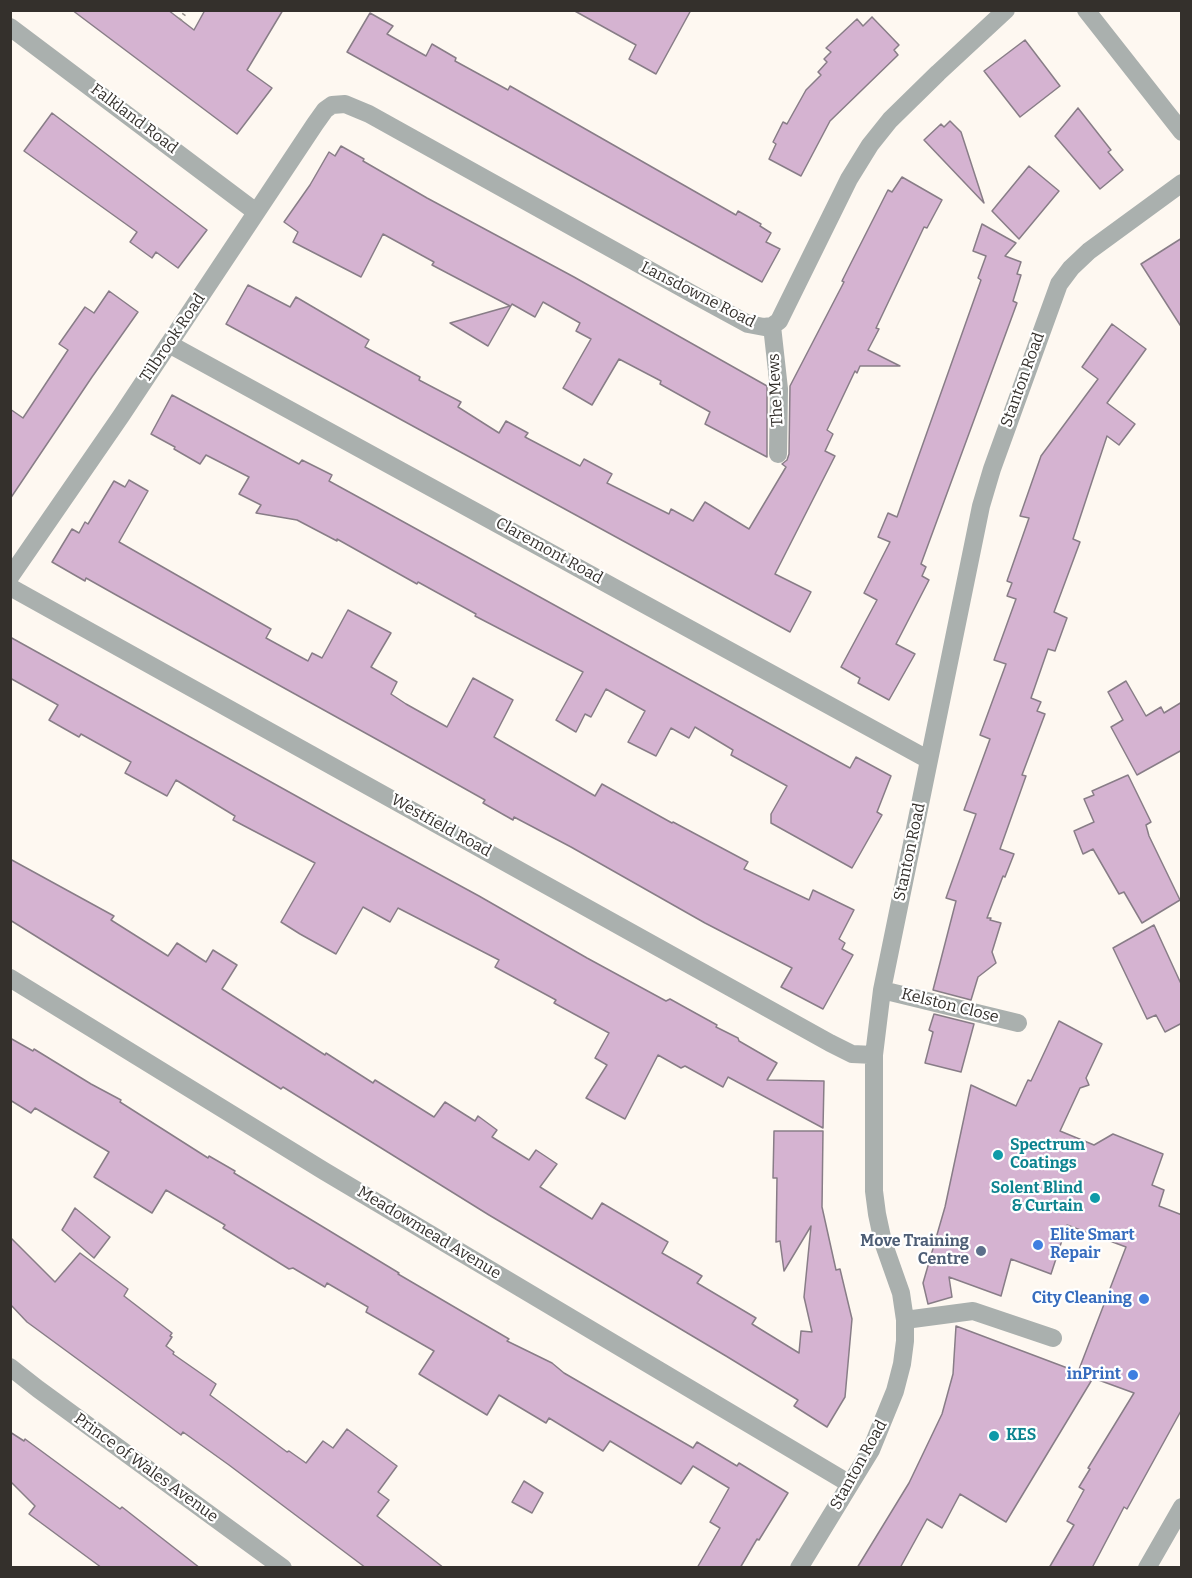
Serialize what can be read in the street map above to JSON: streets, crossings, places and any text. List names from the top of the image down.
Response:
{
  "streets": {
    "street": [
      "Falkland Road",
      "Lansdowne Road",
      "Tilbrook Road",
      "Stanton Road",
      "The Mews",
      "Claremont Road",
      "Westfield Road",
      "Kelston Close",
      "Meadowmead Avenue",
      "Prince of Wales Avenue"
    ]
  },
  "crossings": [
    ["Falkland Road", "Tilbrook Road"],
    ["Lansdowne Road", "Tilbrook Road"],
    ["Lansdowne Road", "The Mews"],
    ["Tilbrook Road", "Claremont Road"],
    ["Stanton Road", "Claremont Road"],
    ["Stanton Road", "Westfield Road"],
    ["Stanton Road", "Kelston Close"],
    ["Stanton Road", "Meadowmead Avenue"]
  ],
  "places": [
    "Spectrum Coatings",
    "Solent Blind & Curtain",
    "Elite Smart Repair",
    "Move Training Centre",
    "City Cleaning",
    "inPrint",
    "KES"
  ]
}
